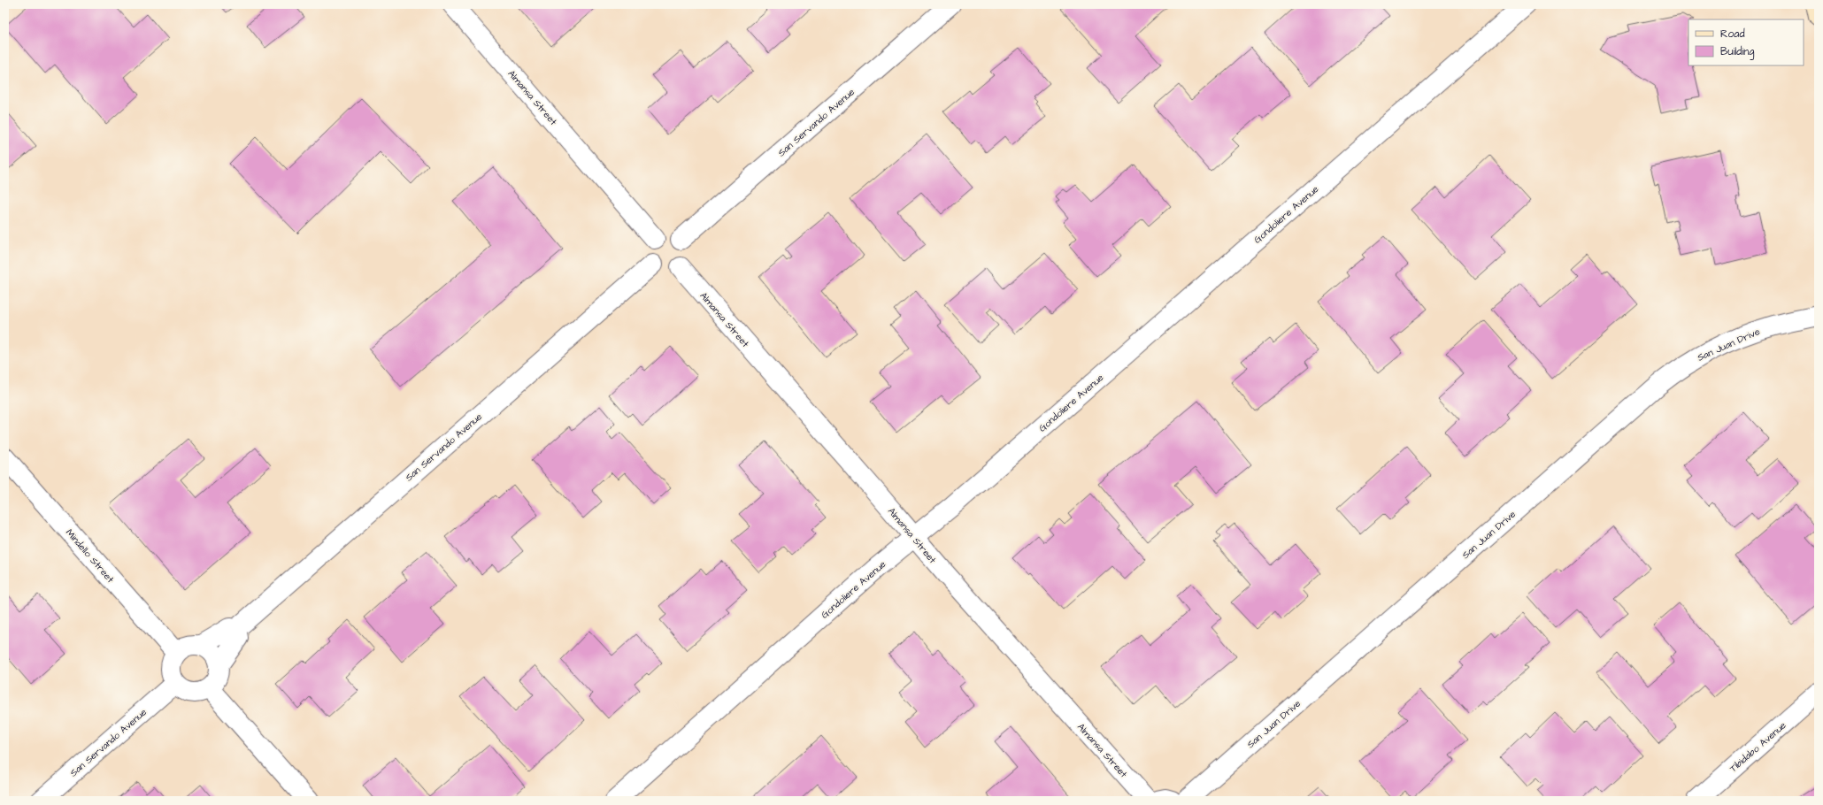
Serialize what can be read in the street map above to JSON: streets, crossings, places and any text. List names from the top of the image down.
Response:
{
  "streets": {
    "street": [
      "Almansa Street",
      "San Servando Avenue",
      "Gondoliere Avenue",
      "San Juan Drive",
      "Mindello Street",
      "Tibidabo Avenue"
    ]
  },
  "crossings": [
    ["Almansa Street", "San Servando Avenue"],
    ["Almansa Street", "Gondoliere Avenue"],
    ["San Servando Avenue", "Mindello Street"]
  ],
  "legend": ["Road", "Building"]
}
